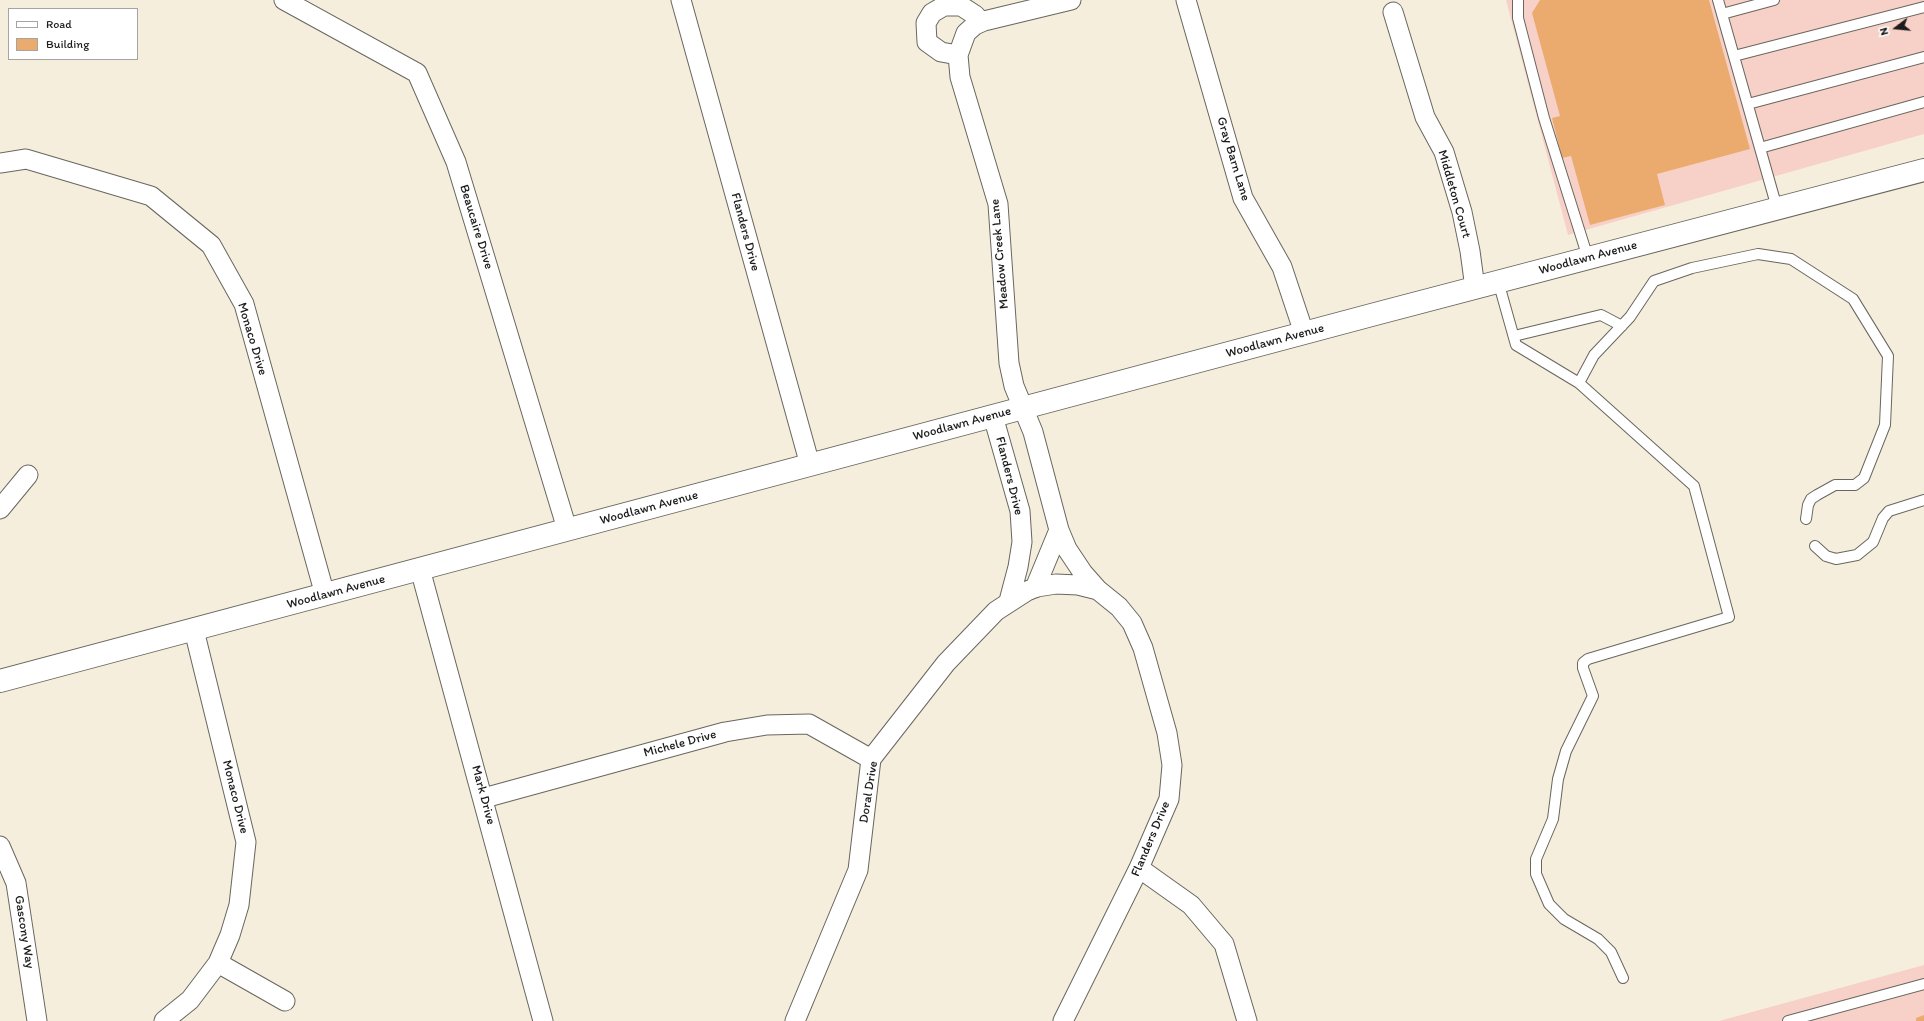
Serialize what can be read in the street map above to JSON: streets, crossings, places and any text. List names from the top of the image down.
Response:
{
  "streets": {
    "street": [
      "Gray Barn Lane",
      "Middleton Court",
      "Beaucaire Drive",
      "Flanders Drive",
      "Meadow Creek Lane",
      "Woodlawn Avenue",
      "Monaco Drive",
      "Michele Drive",
      "Doral Drive",
      "Mark Drive",
      "Gascony Way"
    ]
  },
  "crossings": [
    ["Gray Barn Lane", "Woodlawn Avenue"],
    ["Middleton Court", "Woodlawn Avenue"],
    ["Beaucaire Drive", "Woodlawn Avenue"],
    ["Flanders Drive", "Meadow Creek Lane"],
    ["Flanders Drive", "Woodlawn Avenue"],
    ["Flanders Drive", "Doral Drive"],
    ["Meadow Creek Lane", "Woodlawn Avenue"],
    ["Woodlawn Avenue", "Monaco Drive"],
    ["Woodlawn Avenue", "Mark Drive"],
    ["Michele Drive", "Doral Drive"],
    ["Michele Drive", "Mark Drive"]
  ],
  "legend": ["Road", "Building"],
  "north": "left"
}
